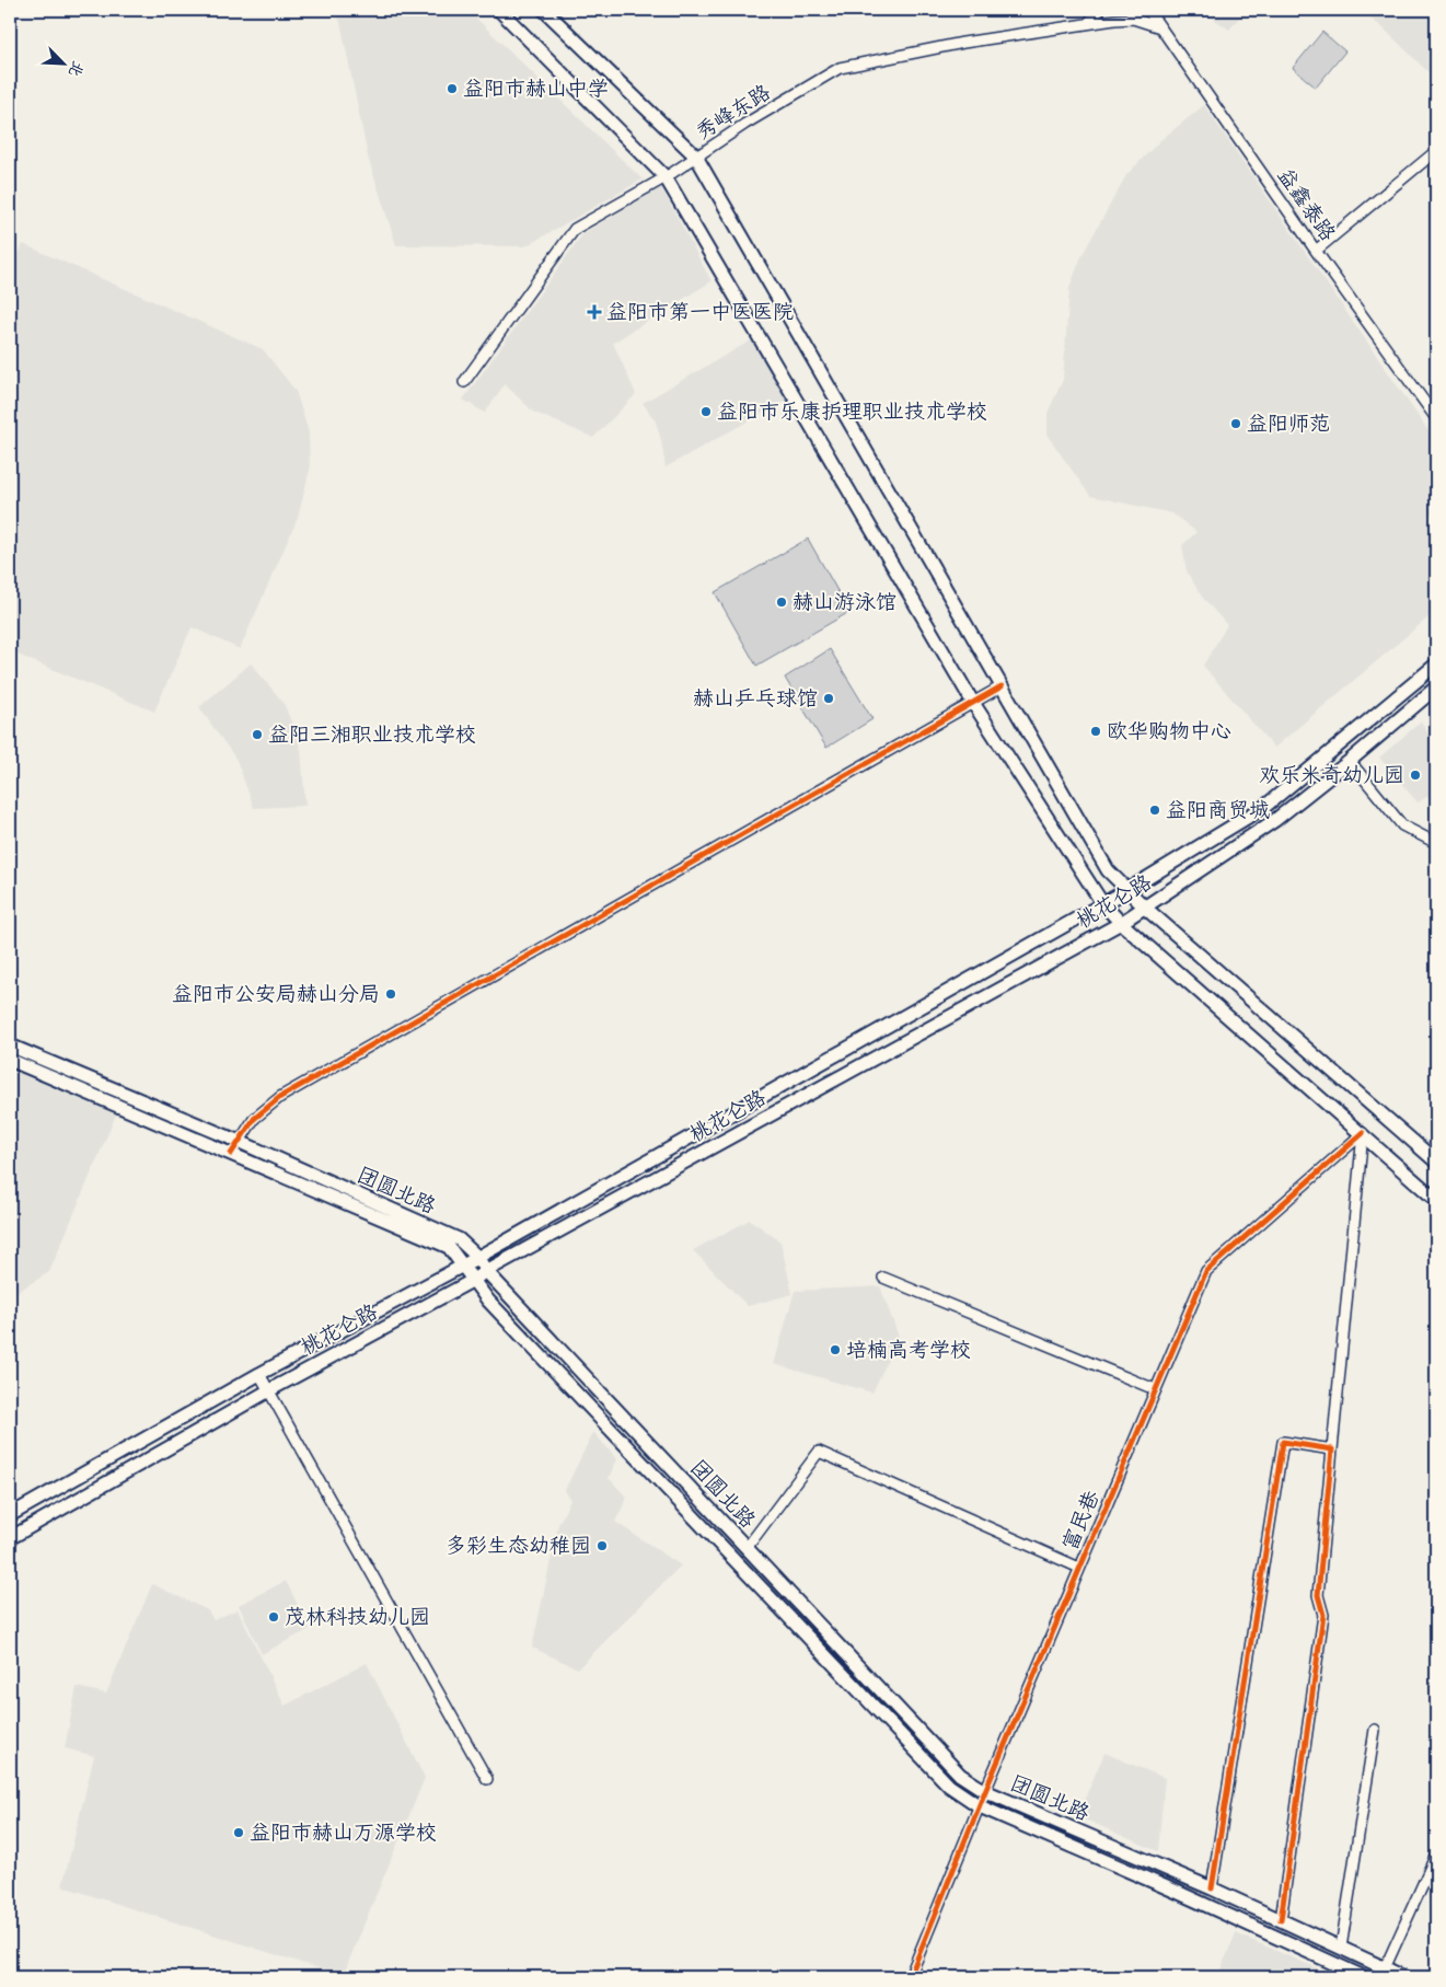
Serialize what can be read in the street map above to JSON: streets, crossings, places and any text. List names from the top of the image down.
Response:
{
  "streets": {
    "main road": ["桃花仑路", "团圆北路"],
    "street": ["秀峰东路", "益鑫泰路", "富民巷"]
  },
  "crossings": [
    ["秀峰东路", "益鑫泰路"],
    ["桃花仑路", "团圆北路"],
    ["团圆北路", "富民巷"]
  ],
  "places": {
    "other": [
      "益阳市赫山中学",
      "益阳市乐康护理职业技术学校",
      "益阳师范",
      "赫山游泳馆",
      "赫山乒乓球馆",
      "欧华购物中心",
      "益阳三湘职业技术学校",
      "欢乐米奇幼儿园",
      "益阳商贸城",
      "益阳市公安局赫山分局",
      "培楠高考学校",
      "多彩生态幼稚园",
      "茂林科技幼儿园",
      "益阳市赫山万源学校"
    ],
    "health": ["益阳市第一中医医院"]
  },
  "north": "bottom right"
}
